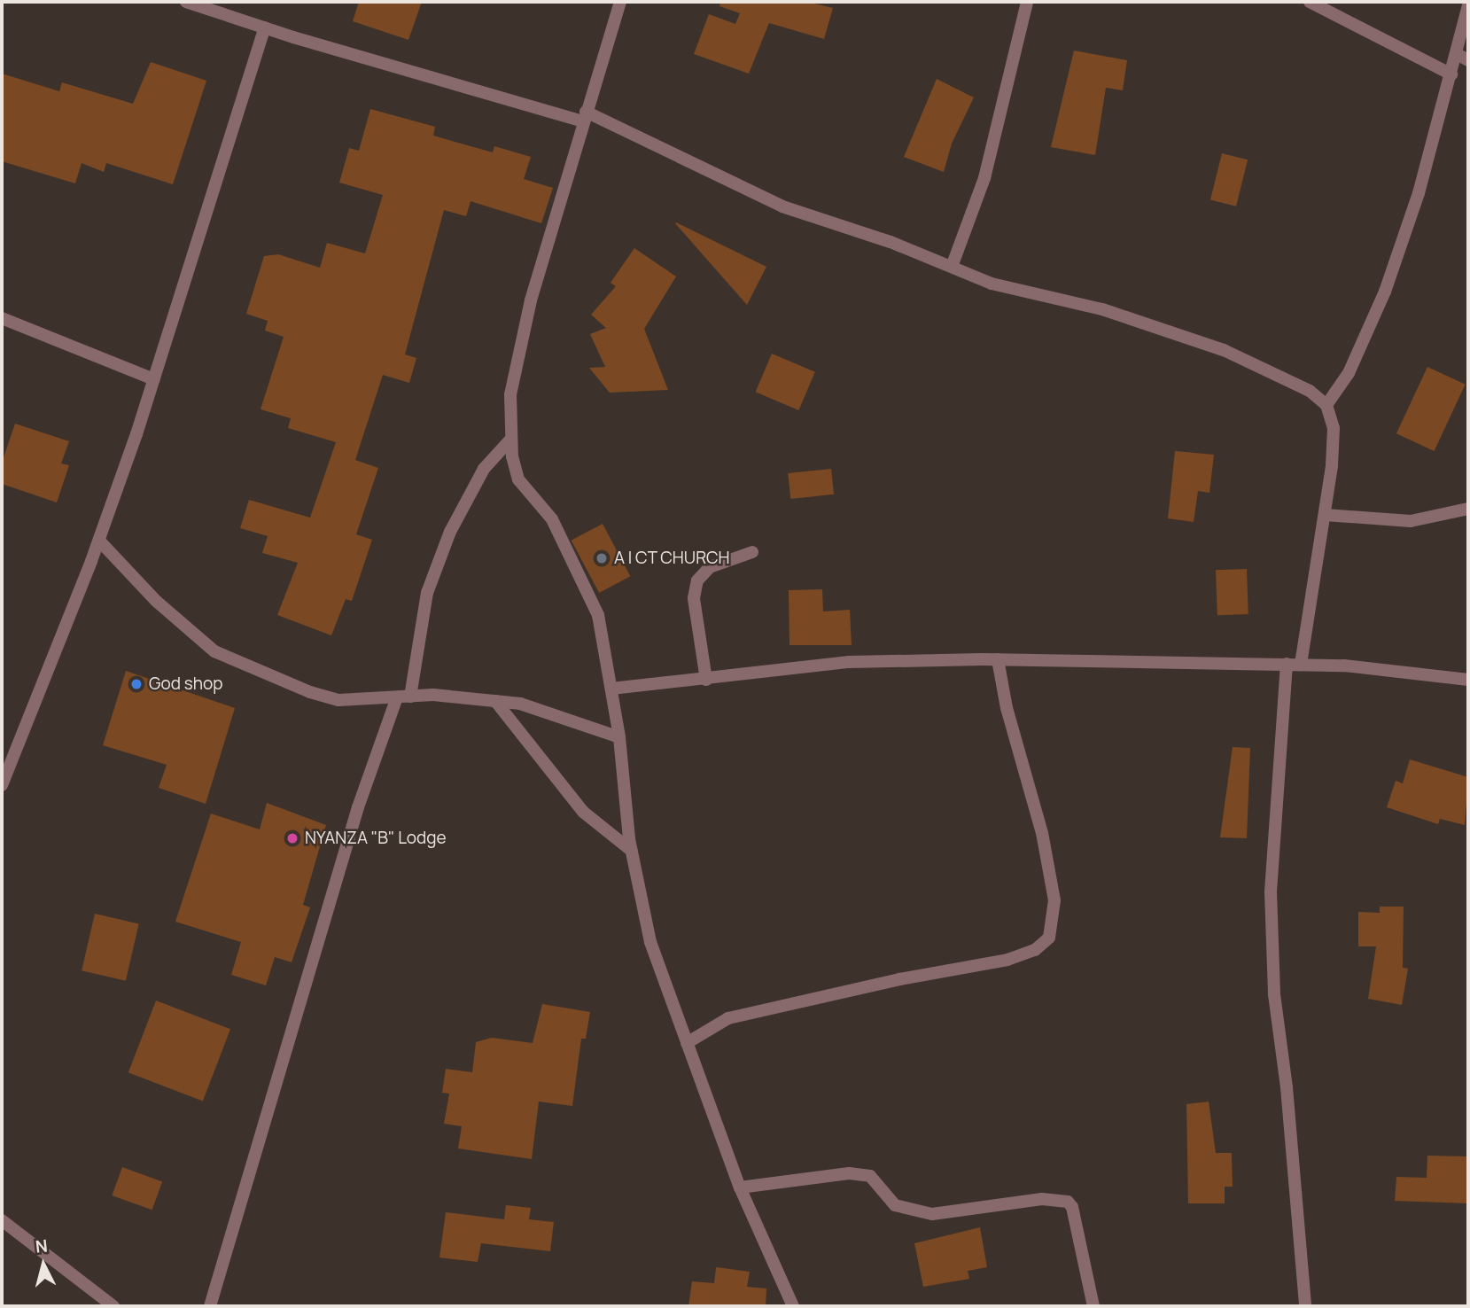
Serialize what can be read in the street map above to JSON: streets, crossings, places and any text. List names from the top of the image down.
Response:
{
  "places": ["A I CT CHURCH", "God shop", "NYANZA \"B\" Lodge"],
  "north": "top"
}
